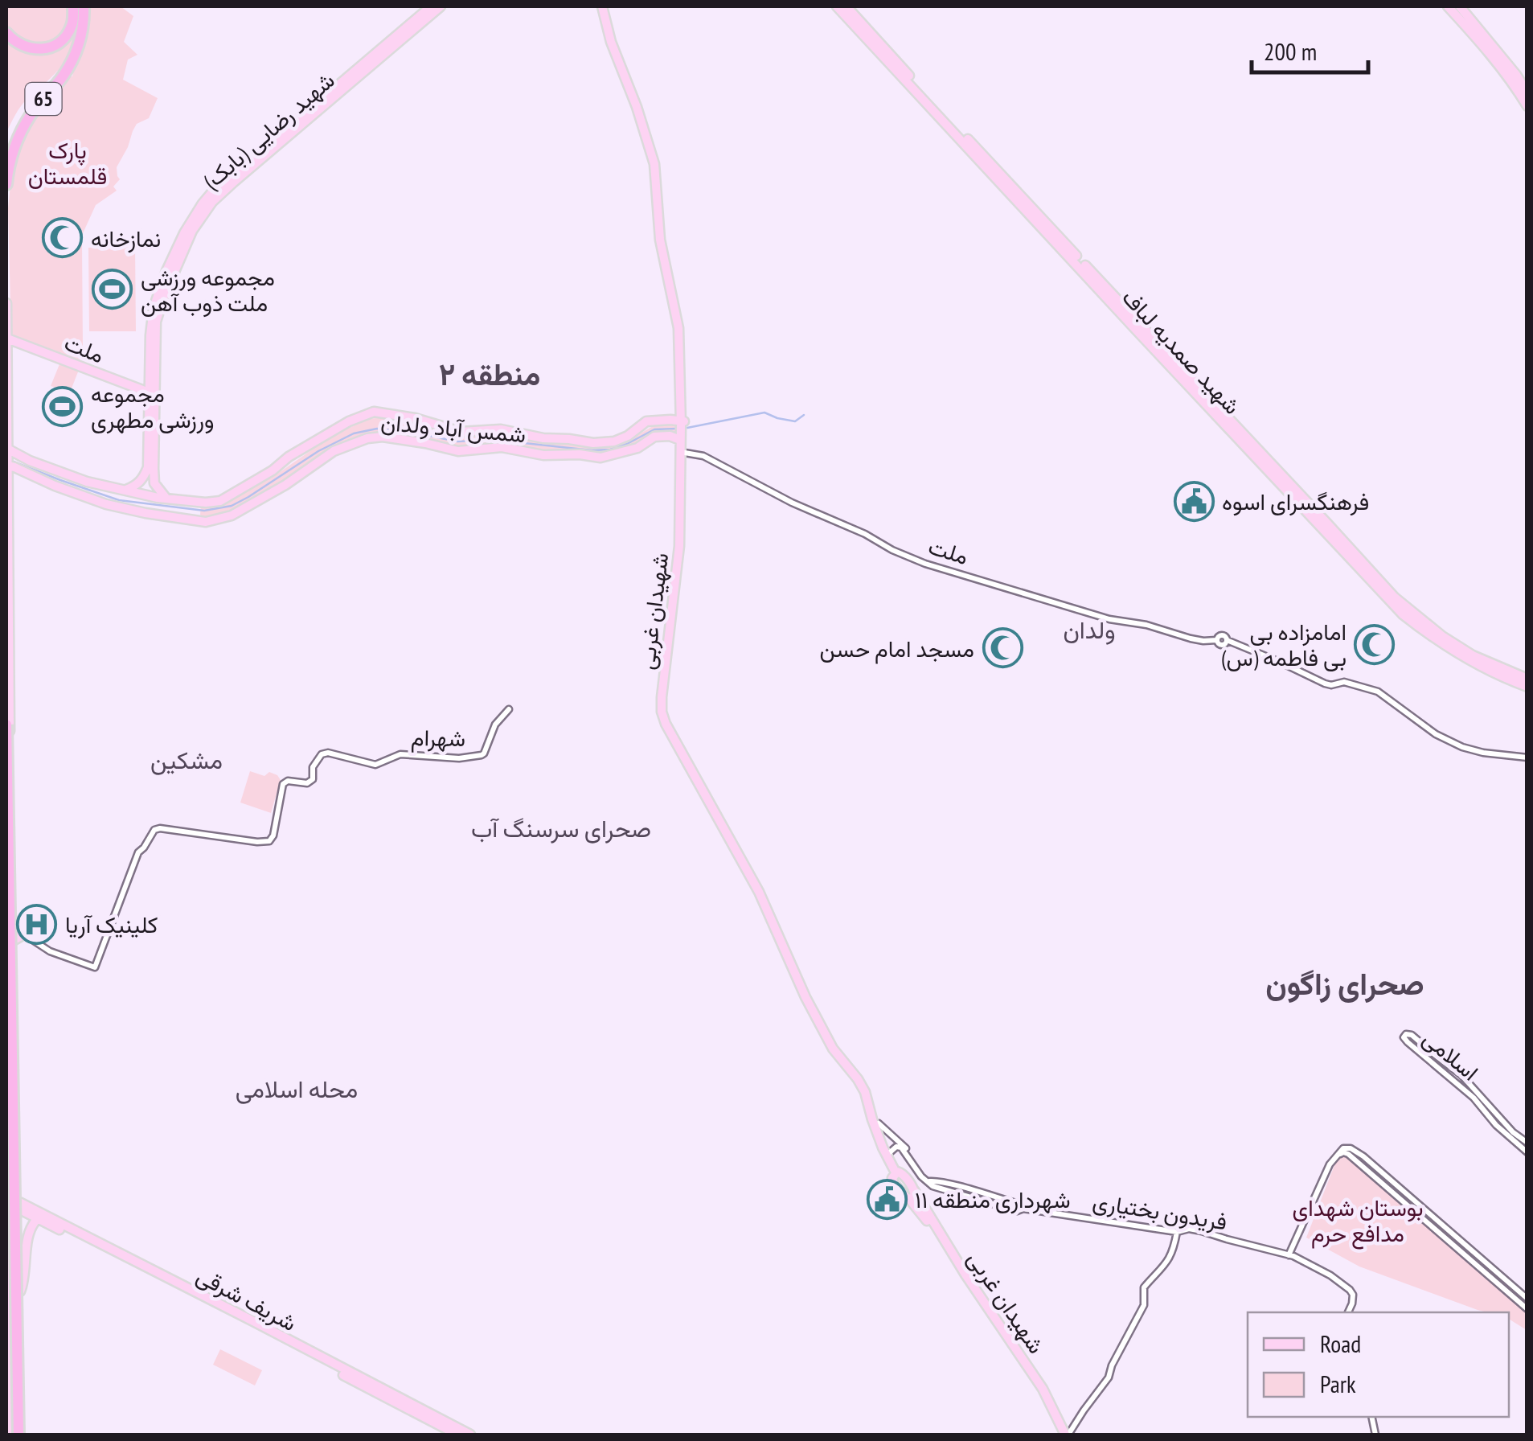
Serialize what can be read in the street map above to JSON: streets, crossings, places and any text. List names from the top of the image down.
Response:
{
  "streets": {
    "highway": ["65"],
    "main road": [
      "شهید رضایی (بابک)",
      "ملت",
      "شهید صمدیه لباف",
      "شمس آباد ولدان",
      "شهیدان غربی",
      "شریف شرقی"
    ],
    "street": ["شهرام", "اسلامی", "فریدون بختیاری"]
  },
  "crossings": [
    ["شهید رضایی (بابک)", "ملت"],
    ["ملت", "شهیدان غربی"],
    ["شمس آباد ولدان", "شهیدان غربی"],
    ["شهیدان غربی", "فریدون بختیاری"]
  ],
  "districts": [
    "منطقه ۲",
    "ولدان",
    "مشکین",
    "صحرای سرسنگ آب",
    "صحرای زاگون",
    "محله اسلامی"
  ],
  "parks": ["پارک قلمستان", "بوستان شهدای مدافع حرم"],
  "places": {
    "mosque": ["نمازخانه", "امامزاده بی بی فاطمه (س)", "مسجد امام حسن"],
    "sports": ["مجموعه ورزشی ملت ذوب آهن", "مجموعه ورزشی مطهری"],
    "public building": ["فرهنگسرای اسوه", "شهرداری منطقه ۱۱"],
    "hospital": ["کلینیک آریا"]
  },
  "legend": ["Road", "Park"],
  "scale_bar": "200 m"
}
